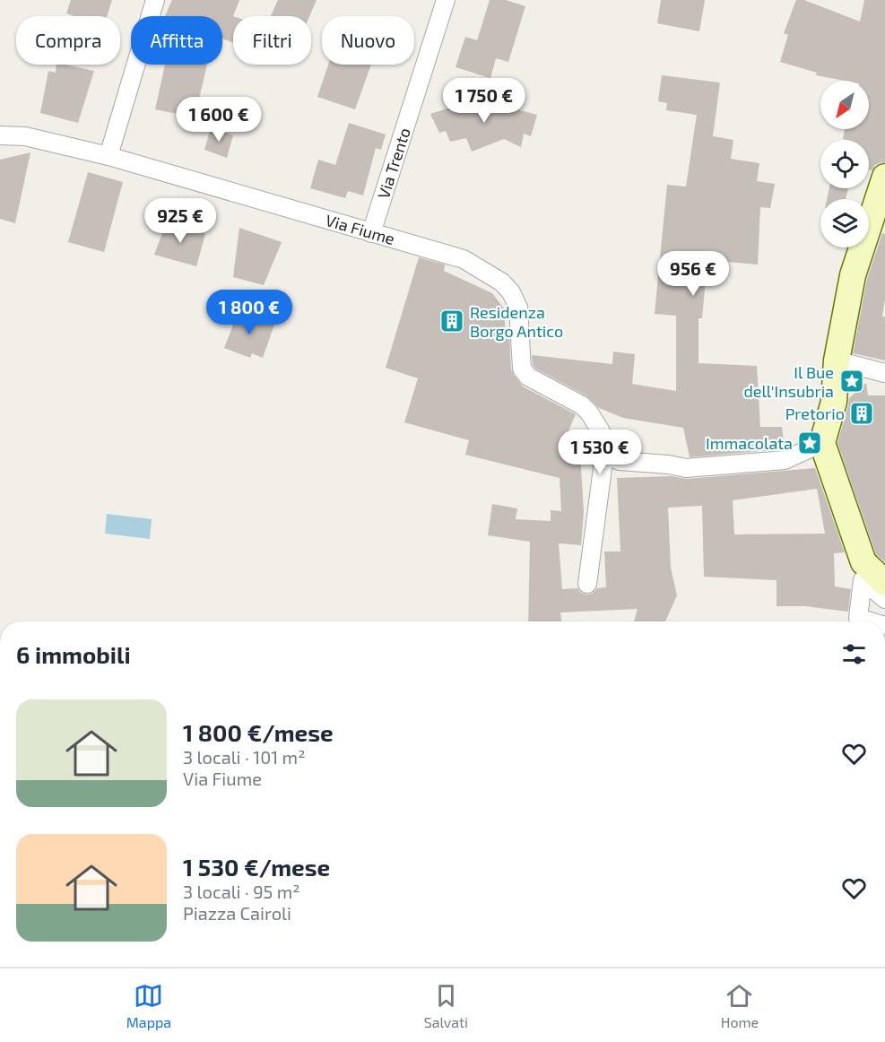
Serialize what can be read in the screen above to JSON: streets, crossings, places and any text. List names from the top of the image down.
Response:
{
  "streets": {
    "street": ["Via Trento", "Via Fiume"]
  },
  "crossings": [
    ["Via Trento", "Via Fiume"]
  ],
  "places": {
    "building": ["Residenza Borgo Antico", "Pretorio"],
    "place": ["Il Bue dell'Insubria", "Immacolata"]
  },
  "north": "bottom left",
  "page": {
    "chip": [
      "Compra",
      "Affitta",
      "Filtri",
      "Nuovo"
    ],
    "price": [
      "1 750 €",
      "1 600 €",
      "925 €",
      "956 €",
      "1 800 €",
      "1 530 €"
    ],
    "heading": "6 immobili",
    "list": [
      {
        "name": "1 800 €/mese",
        "note": "3 locali · 101 m² · Via Fiume"
      },
      {
        "name": "1 530 €/mese",
        "note": "3 locali · 95 m² · Piazza Cairoli"
      }
    ],
    "tabs": ["Mappa", "Salvati", "Home"]
  }
}
